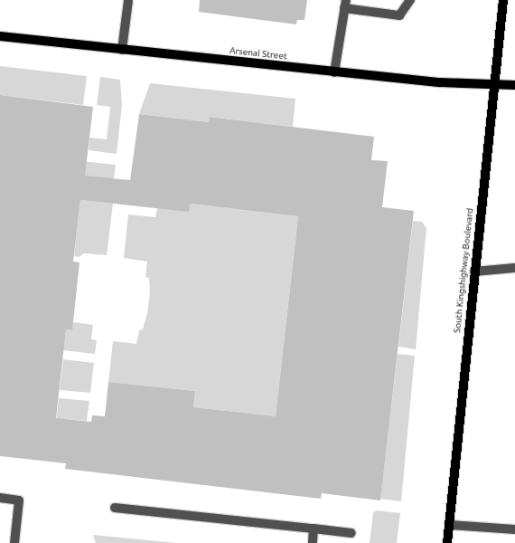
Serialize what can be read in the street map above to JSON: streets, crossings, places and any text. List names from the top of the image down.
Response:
{
  "streets": {
    "main road": ["Arsenal Street", "South Kingshighway Boulevard"]
  },
  "crossings": [
    ["Arsenal Street", "South Kingshighway Boulevard"]
  ]
}
